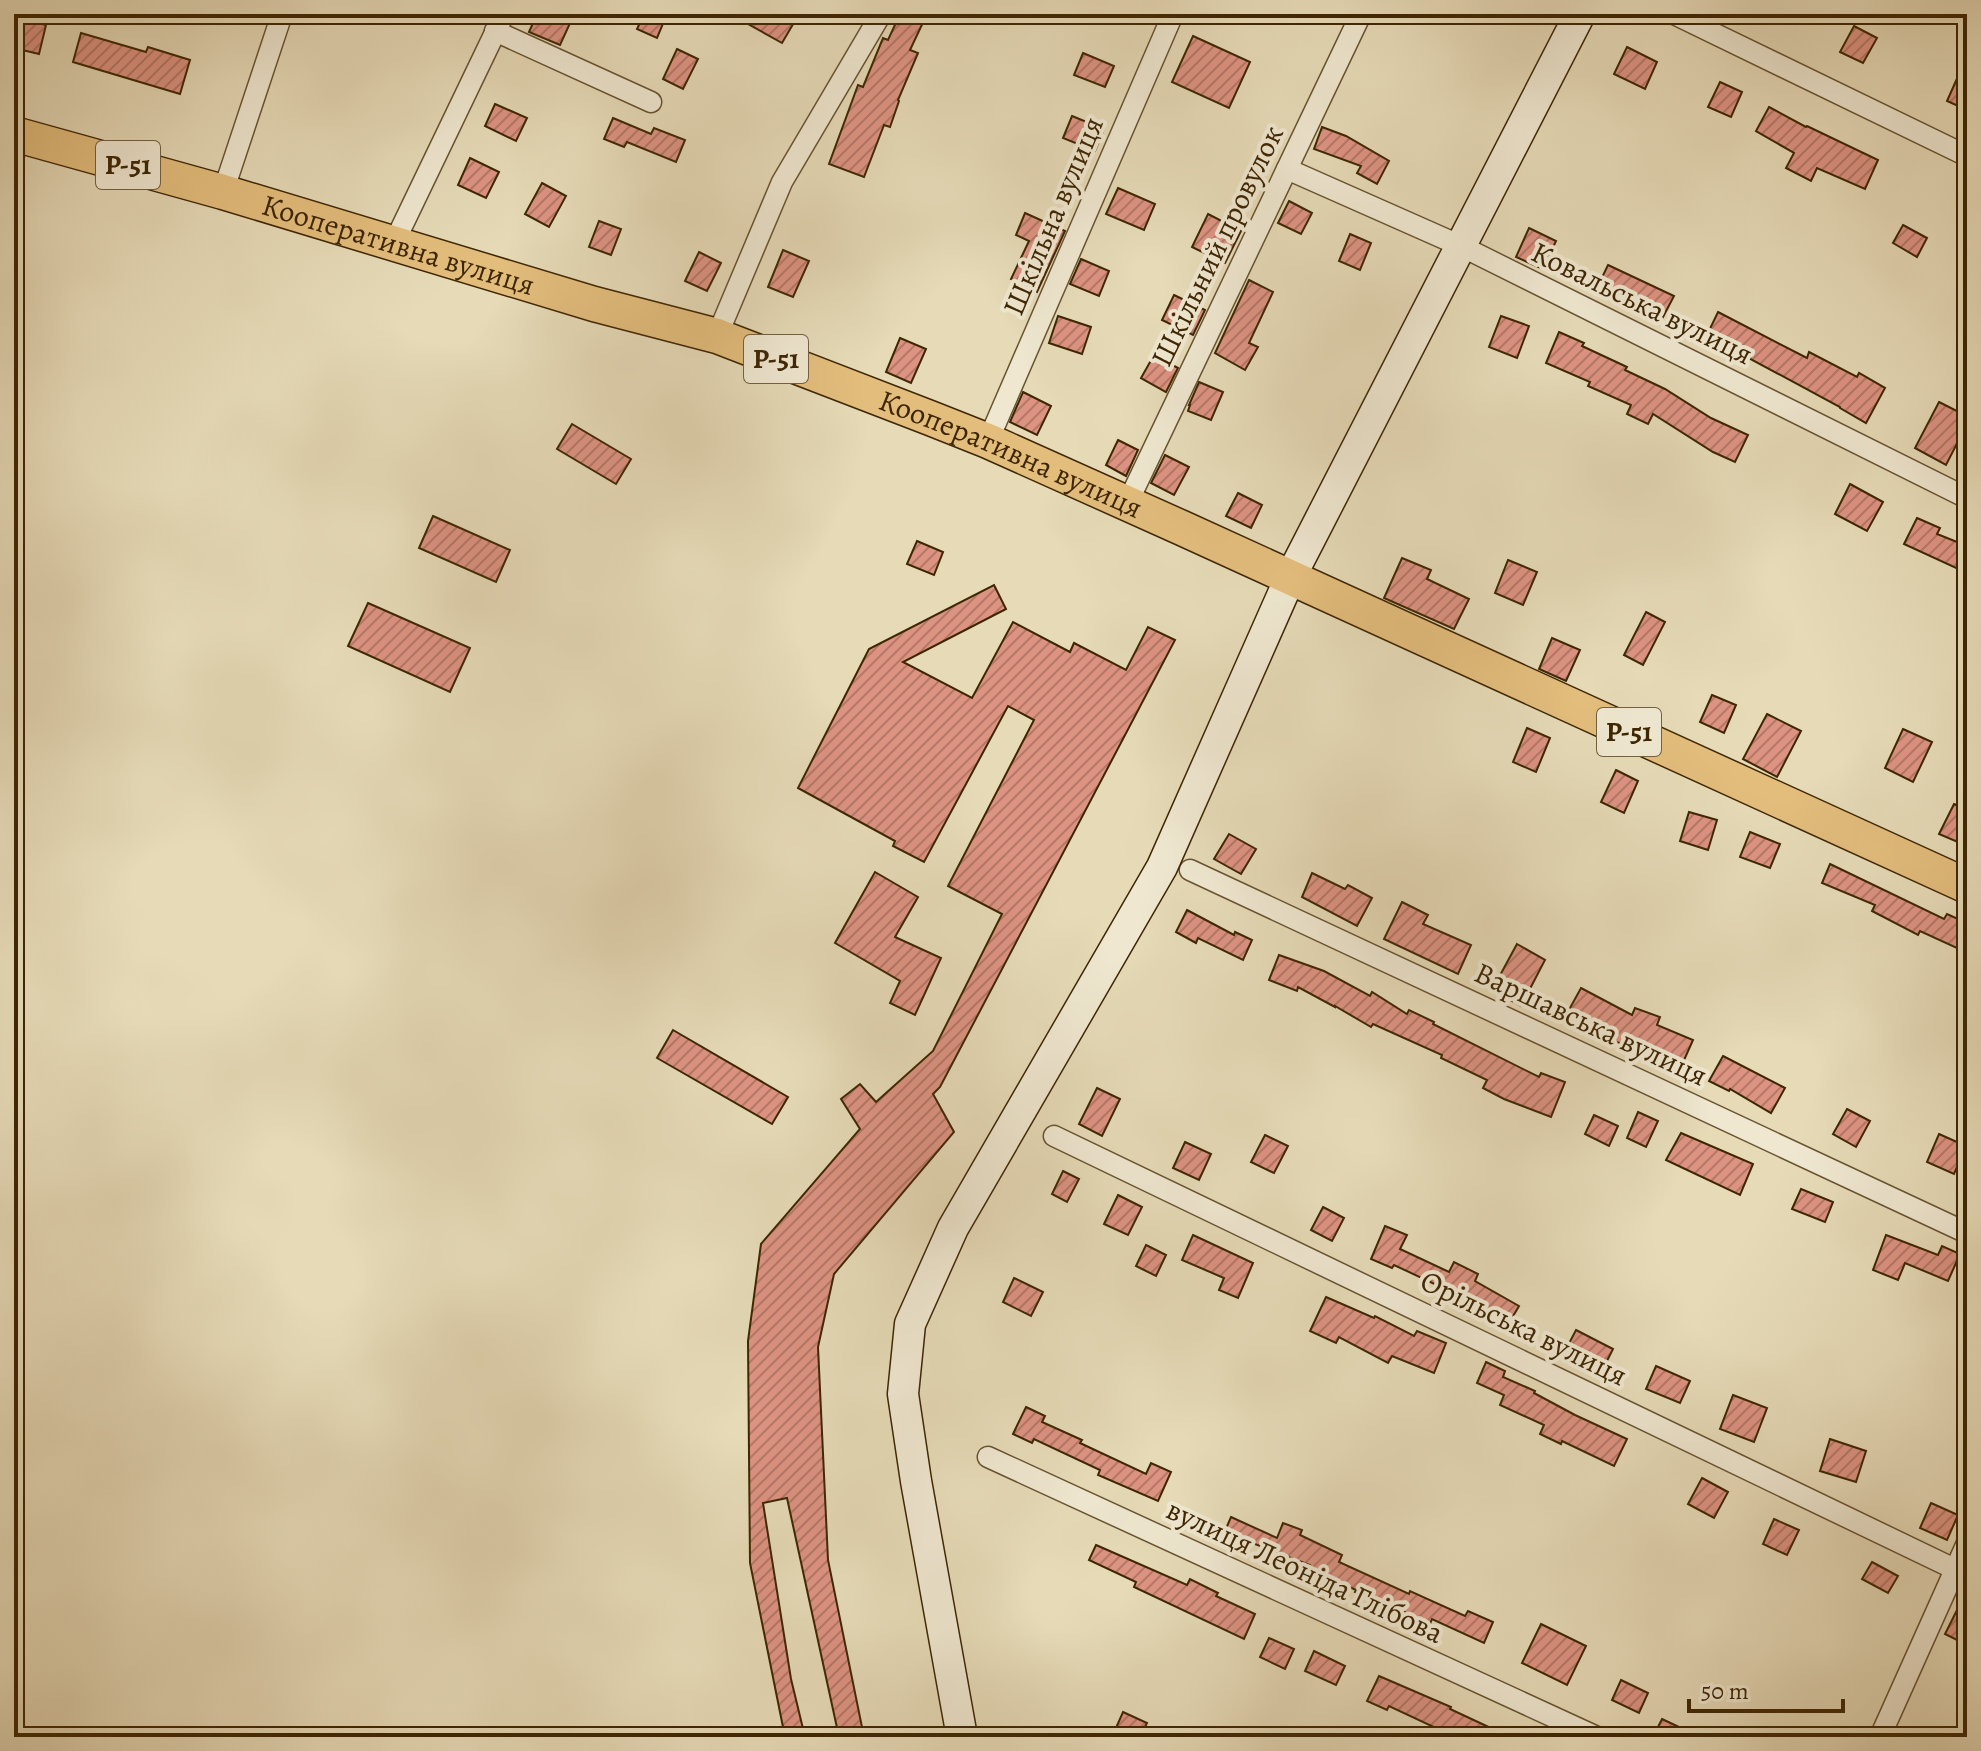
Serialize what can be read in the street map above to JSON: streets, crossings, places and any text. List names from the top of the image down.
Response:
{
  "streets": {
    "main road": ["Р-51", "Кооперативна вулиця"],
    "street": [
      "Шкільна вулиця",
      "Шкільний провулок",
      "Ковальська вулиця",
      "Варшавська вулиця",
      "Орільська вулиця",
      "вулиця Леоніда Глібова"
    ]
  },
  "crossings": [
    ["Шкільна вулиця", "Кооперативна вулиця"],
    ["Кооперативна вулиця", "Шкільний провулок"],
    ["Шкільний провулок", "Ковальська вулиця"]
  ],
  "scale_bar": "50 m"
}
